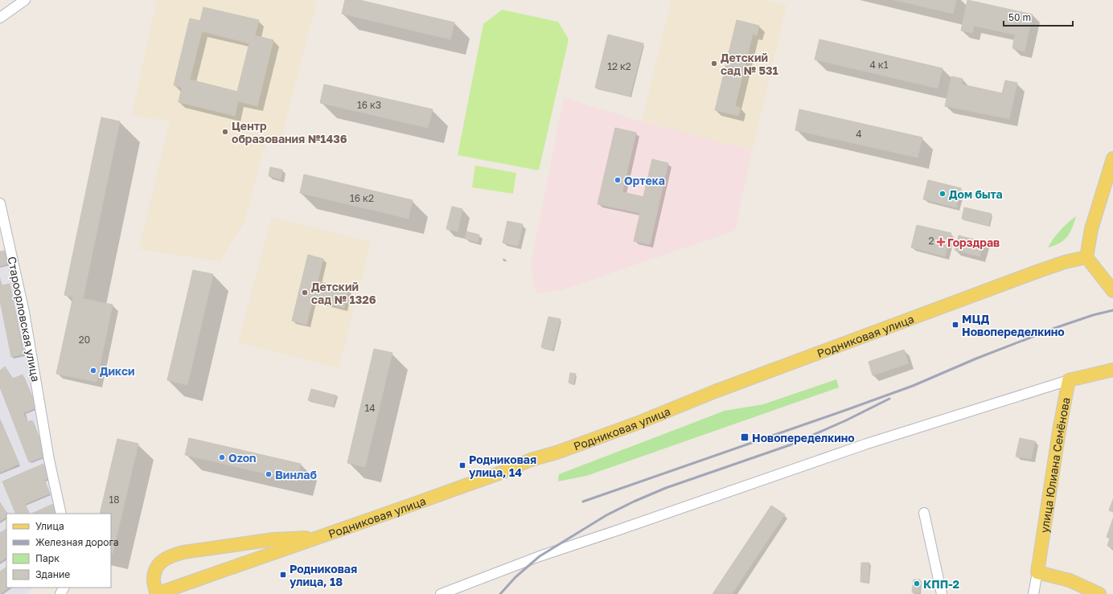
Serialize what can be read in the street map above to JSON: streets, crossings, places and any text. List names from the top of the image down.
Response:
{
  "streets": {
    "main road": ["Родниковая улица", "улица Юлиана Семёнова"],
    "street": ["Староорловская улица"]
  },
  "places": {
    "other": [
      "Детский сад № 531",
      "Центр образования №1436",
      "Ортека",
      "Дом быта",
      "Детский сад № 1326",
      "Дикси",
      "Ozon",
      "Винлаб",
      "КПП-2"
    ],
    "health": ["Горздрав"],
    "transit": [
      "МЦД Новопеределкино",
      "Новопеределкино",
      "Родниковая улица, 14",
      "Родниковая улица, 18"
    ]
  },
  "house_numbers": [
    "4 к1",
    "12 к2",
    "16 к3",
    "4",
    "16 к2",
    "2",
    "20",
    "14",
    "18"
  ],
  "legend": [
    "Улица",
    "Железная дорога",
    "Парк",
    "Здание"
  ],
  "scale_bar": "50 m"
}
